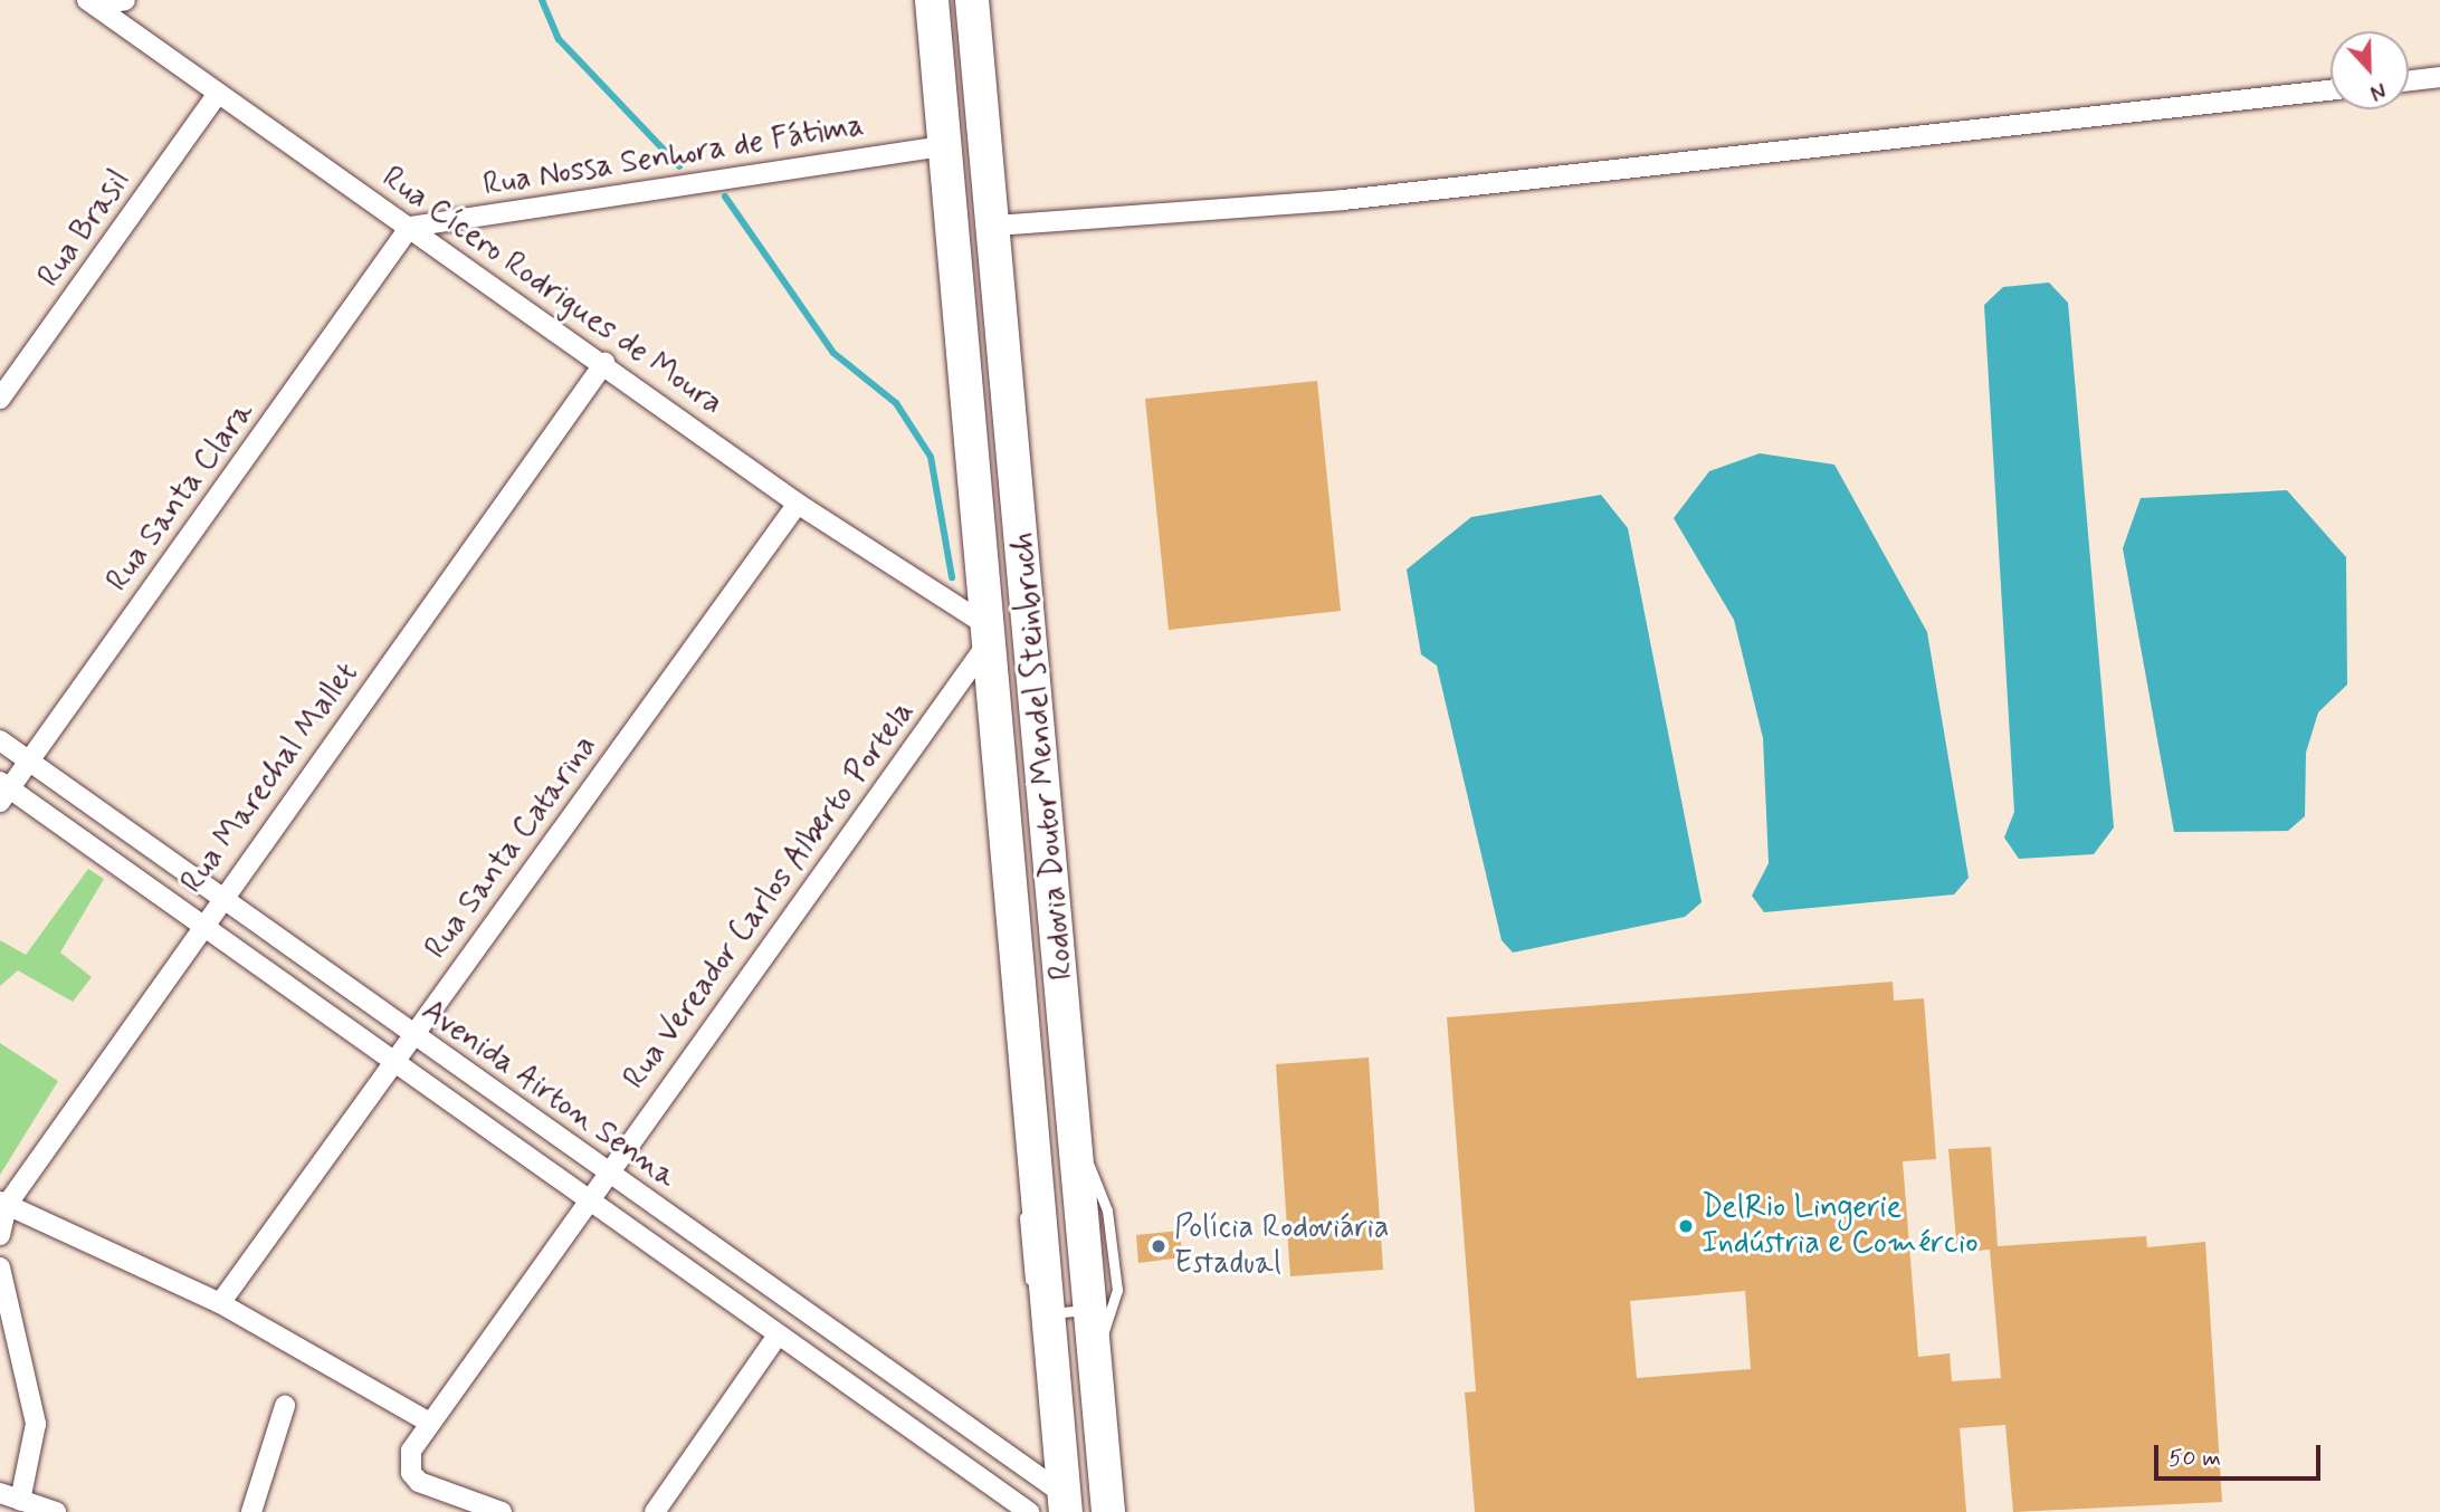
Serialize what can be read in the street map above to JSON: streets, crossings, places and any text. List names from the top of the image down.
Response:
{
  "streets": {
    "highway": ["Rodovia Doutor Mendel Steinbruch"],
    "street": [
      "Rua Nossa Senhora de Fátima",
      "Rua Brasil",
      "Rua Cícero Rodrigues de Moura",
      "Rua Santa Clara",
      "Rua Marechal Mallet",
      "Rua Santa Catarina",
      "Rua Vereador Carlos Alberto Portela",
      "Avenida Airton Senna"
    ]
  },
  "crossings": [
    ["Rua Nossa Senhora de Fátima", "Rua Cícero Rodrigues de Moura"],
    ["Rua Nossa Senhora de Fátima", "Rua Santa Clara"],
    ["Rua Nossa Senhora de Fátima", "Rodovia Doutor Mendel Steinbruch"],
    ["Rua Brasil", "Rua Cícero Rodrigues de Moura"],
    ["Rua Cícero Rodrigues de Moura", "Rua Santa Clara"],
    ["Rua Cícero Rodrigues de Moura", "Rodovia Doutor Mendel Steinbruch"],
    ["Rua Cícero Rodrigues de Moura", "Rua Marechal Mallet"],
    ["Rua Cícero Rodrigues de Moura", "Rua Santa Catarina"],
    ["Rua Cícero Rodrigues de Moura", "Rua Vereador Carlos Alberto Portela"],
    ["Rua Santa Clara", "Avenida Airton Senna"],
    ["Rodovia Doutor Mendel Steinbruch", "Rua Vereador Carlos Alberto Portela"],
    ["Rodovia Doutor Mendel Steinbruch", "Avenida Airton Senna"],
    ["Rua Marechal Mallet", "Avenida Airton Senna"],
    ["Rua Santa Catarina", "Avenida Airton Senna"],
    ["Rua Vereador Carlos Alberto Portela", "Avenida Airton Senna"]
  ],
  "places": ["DelRio Lingerie Indústria e Comércio", "Polícia Rodoviária Estadual"],
  "scale_bar": "50 m",
  "north": "bottom"
}
